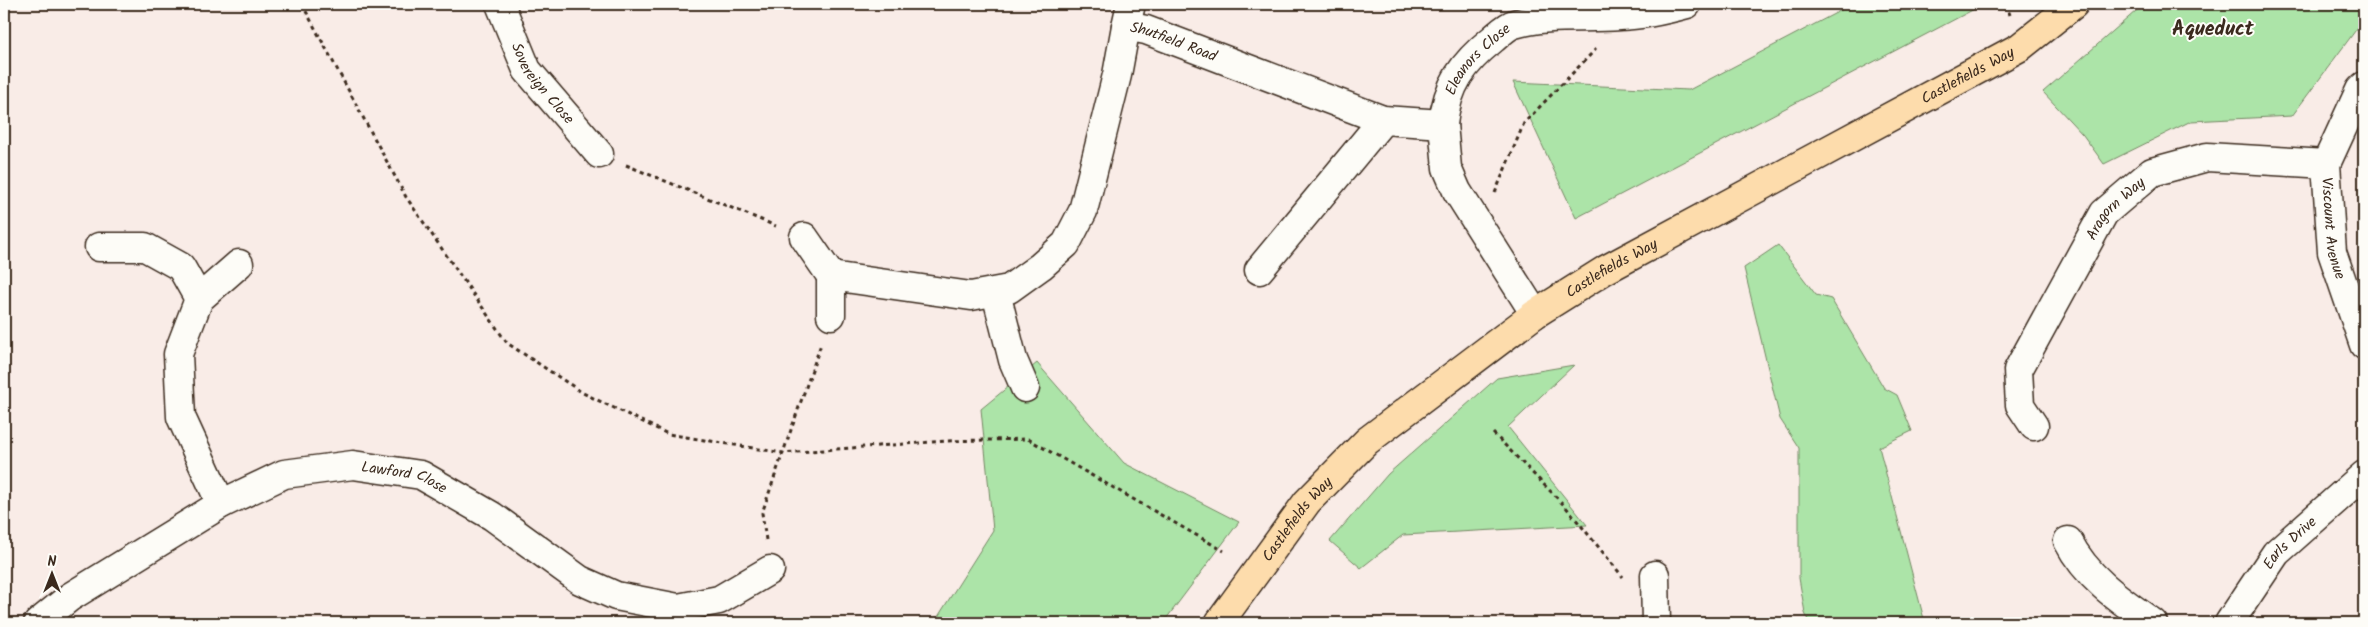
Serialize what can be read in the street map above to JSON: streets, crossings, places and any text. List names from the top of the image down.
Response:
{
  "streets": {
    "main road": ["Castlefields Way"],
    "street": [
      "Shutfield Road",
      "Eleanors Close",
      "Sovereign Close",
      "Aragorn Way",
      "Viscount Avenue",
      "Lawford Close",
      "Earls Drive"
    ]
  },
  "crossings": [
    ["Shutfield Road", "Eleanors Close"],
    ["Aragorn Way", "Viscount Avenue"]
  ],
  "districts": ["Aqueduct"],
  "north": "top"
}
